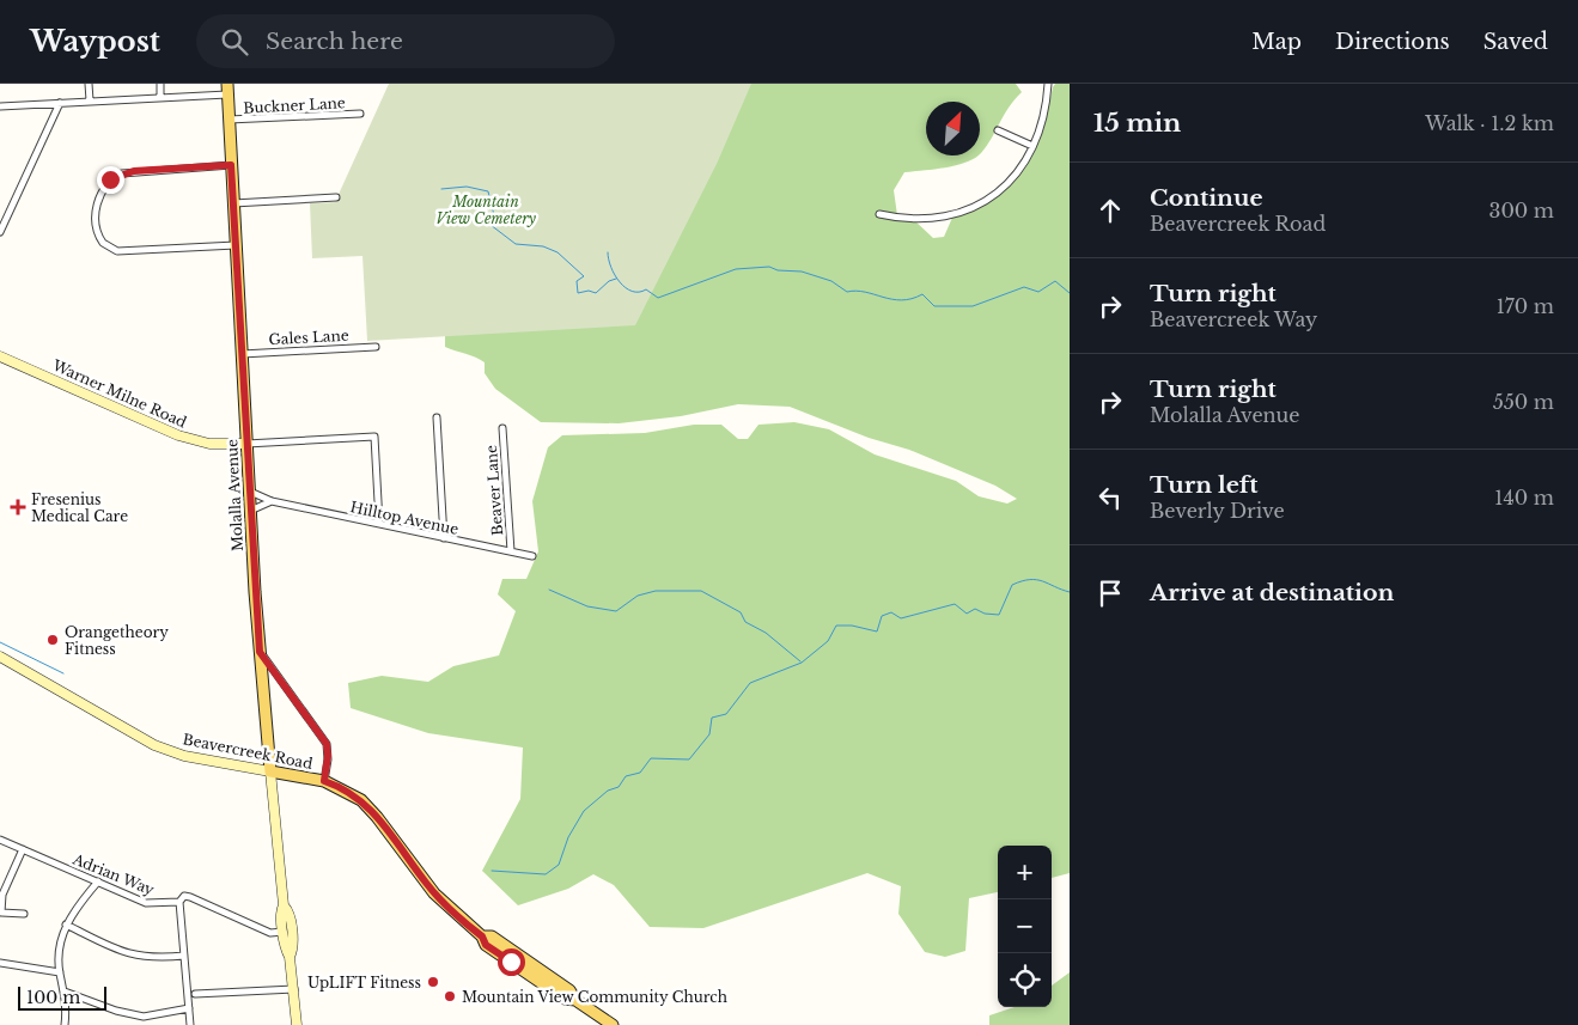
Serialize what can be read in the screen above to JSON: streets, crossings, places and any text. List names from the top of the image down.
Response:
{
  "streets": {
    "main road": ["Warner Milne Road", "Molalla Avenue", "Beavercreek Road"],
    "street": [
      "Buckner Lane",
      "Gales Lane",
      "Beaver Lane",
      "Hilltop Avenue",
      "Adrian Way"
    ]
  },
  "crossings": [
    ["Buckner Lane", "Molalla Avenue"],
    ["Gales Lane", "Molalla Avenue"],
    ["Warner Milne Road", "Molalla Avenue"],
    ["Warner Milne Road", "Hilltop Avenue"],
    ["Beaver Lane", "Hilltop Avenue"],
    ["Molalla Avenue", "Hilltop Avenue"],
    ["Molalla Avenue", "Beavercreek Road"],
    ["Molalla Avenue", "Adrian Way"]
  ],
  "parks": ["Mountain View Cemetery"],
  "places": {
    "health": ["Fresenius Medical Care"],
    "other": ["Orangetheory Fitness", "UpLIFT Fitness", "Mountain View Community Church"]
  },
  "scale_bar": "100 m",
  "north": "top right",
  "page": {
    "header": "Waypost",
    "search": "Search here",
    "nav": ["Map", "Directions", "Saved"],
    "heading": ["15 min", "Walk · 1.2 km"],
    "list": [
      ["Continue", "Beavercreek Road", "300 m"],
      ["Turn right", "Beavercreek Way", "170 m"],
      ["Turn right", "Molalla Avenue", "550 m"],
      ["Turn left", "Beverly Drive", "140 m"],
      "Arrive at destination"
    ],
    "map_buttons": ["+", "−"],
    "scale": "100 m"
  }
}
